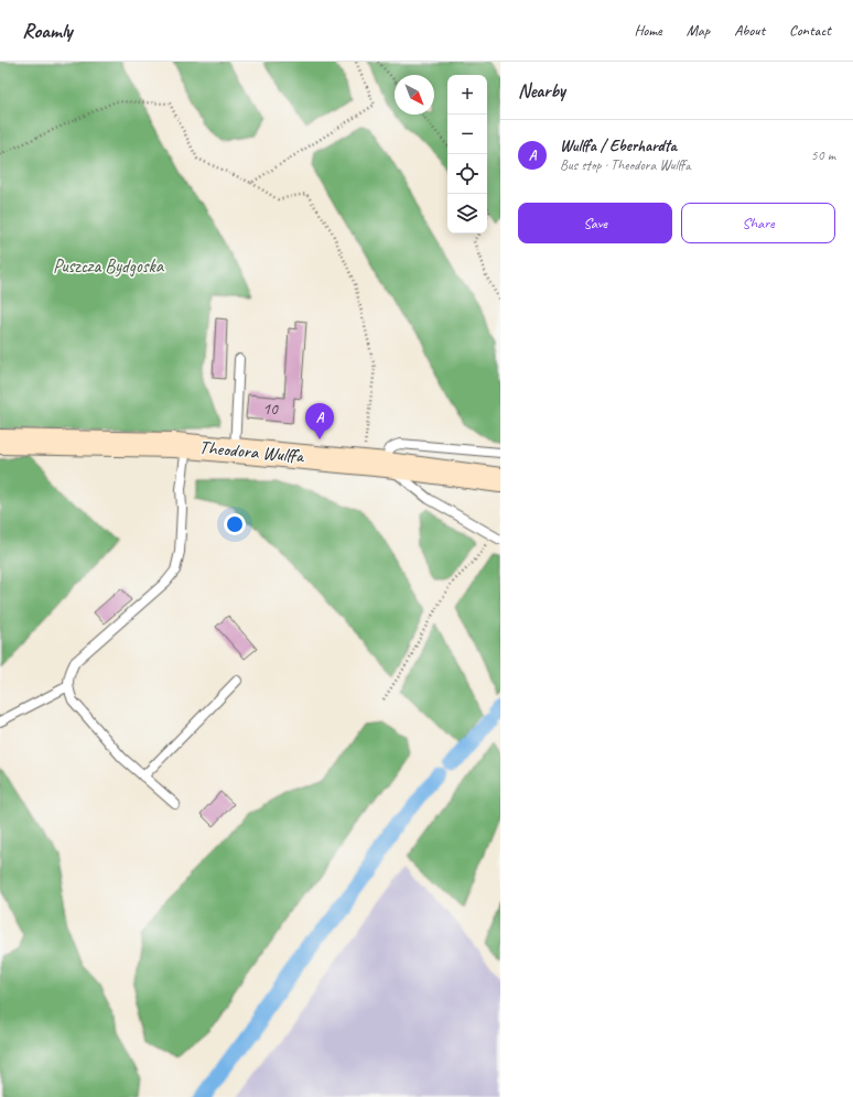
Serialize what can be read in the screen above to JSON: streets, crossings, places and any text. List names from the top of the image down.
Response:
{
  "streets": {
    "street": ["Theodora Wulffa"]
  },
  "parks": ["Puszcza Bydgoska"],
  "house_numbers": ["10"],
  "north": "bottom right",
  "page": {
    "header": "Roamly",
    "nav": [
      "Home",
      "Map",
      "About",
      "Contact"
    ],
    "heading": "Nearby",
    "map_buttons": ["+", "−"],
    "list": [
      {
        "mark": "A",
        "name": "Wulffa / Eberhardta",
        "note": "Bus stop · Theodora Wulffa",
        "value": "50 m"
      }
    ],
    "buttons": ["Save", "Share"],
    "pins": "A"
  }
}
